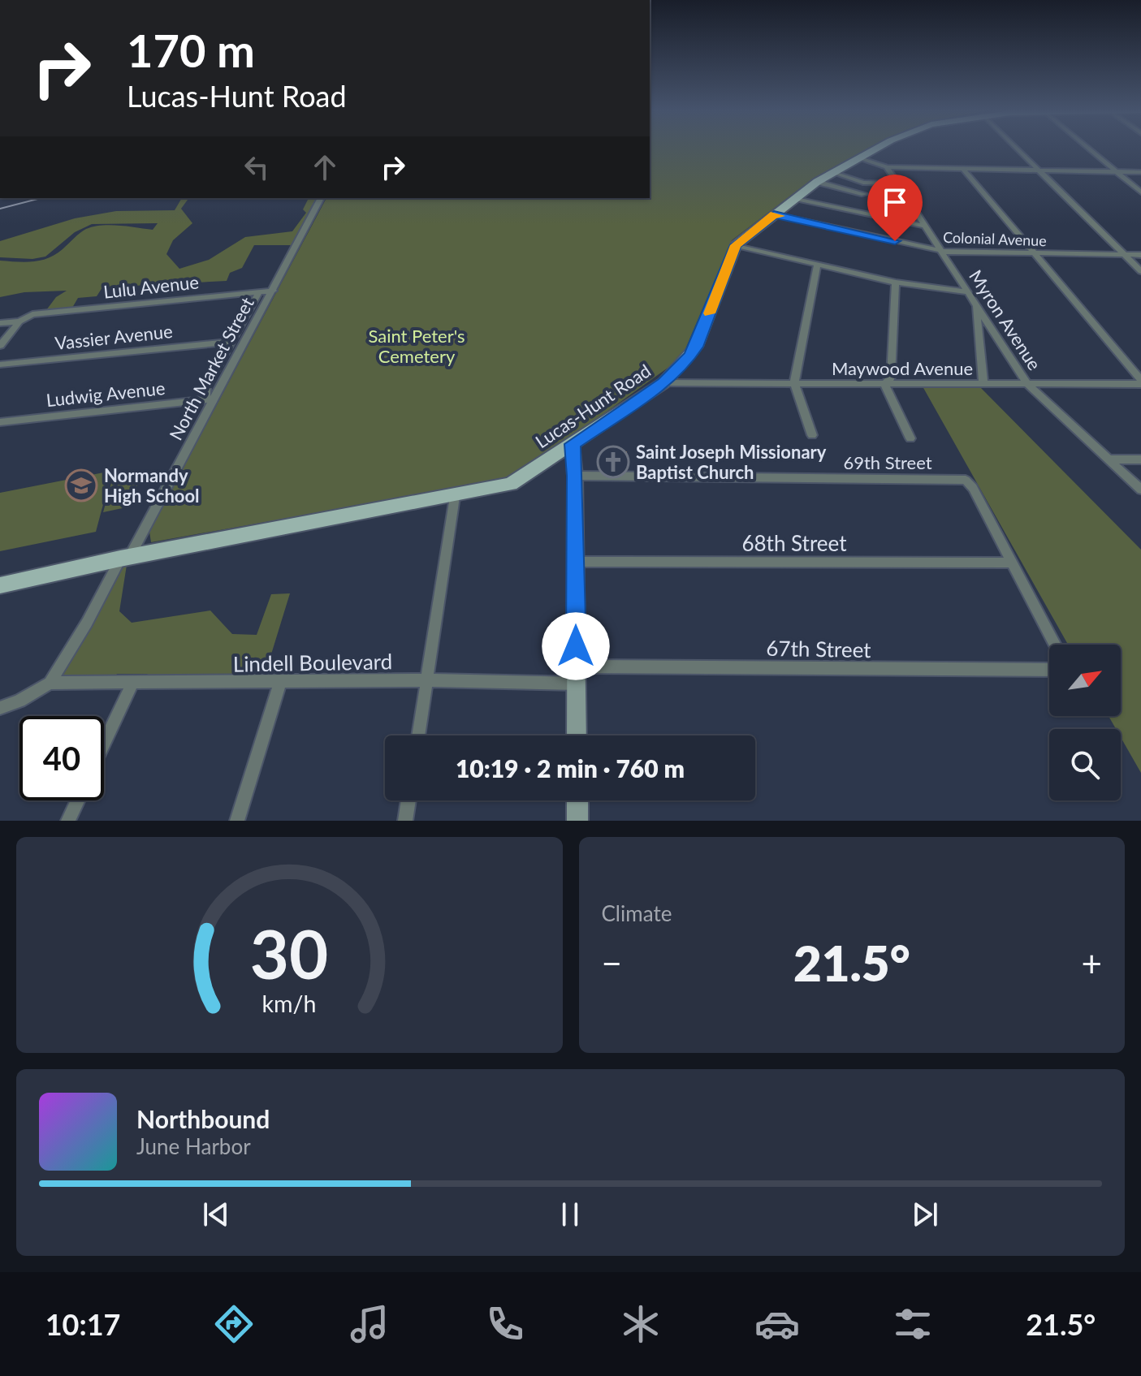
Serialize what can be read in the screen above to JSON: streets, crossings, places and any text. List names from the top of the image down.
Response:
{
  "streets": {
    "main road": ["Lucas-Hunt Road"],
    "street": [
      "Colonial Avenue",
      "Lulu Avenue",
      "Myron Avenue",
      "Vassier Avenue",
      "Maywood Avenue",
      "North Market Street",
      "Ludwig Avenue",
      "69th Street",
      "68th Street",
      "67th Street",
      "Lindell Boulevard"
    ]
  },
  "crossings": [
    ["Colonial Avenue", "Myron Avenue"],
    ["Colonial Avenue", "Lucas-Hunt Road"],
    ["Lulu Avenue", "North Market Street"],
    ["Myron Avenue", "Maywood Avenue"],
    ["Maywood Avenue", "Lucas-Hunt Road"],
    ["North Market Street", "Ludwig Avenue"],
    ["North Market Street", "Lucas-Hunt Road"],
    ["North Market Street", "Lindell Boulevard"],
    ["69th Street", "68th Street"],
    ["67th Street", "Lindell Boulevard"]
  ],
  "parks": ["Saint Peter's Cemetery"],
  "places": {
    "church": ["Saint Joseph Missionary Baptist Church"],
    "school or university": ["Normandy High School"]
  },
  "north": "top right",
  "page": {
    "turn": ["170 m", "Lucas-Hunt Road"],
    "limit": "40",
    "trip": "10:19 · 2 min · 760 m",
    "tile": "Climate",
    "heat": ["−", "21.5°", "+"],
    "song": ["Northbound", "June Harbor"],
    "tabs": ["10:17", "21.5°"],
    "gauge": ["30", "km/h"]
  }
}
